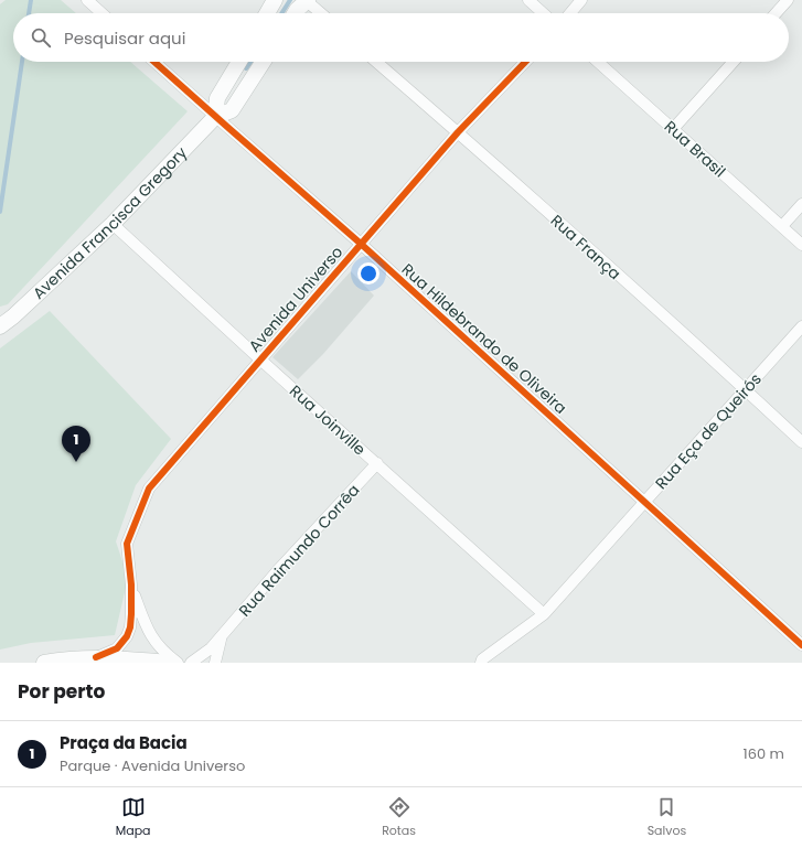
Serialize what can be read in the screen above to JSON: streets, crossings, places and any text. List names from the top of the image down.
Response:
{
  "streets": {
    "street": [
      "Rua Brasil",
      "Avenida Francisca Gregory",
      "Rua França",
      "Avenida Universo",
      "Rua Hildebrando de Oliveira",
      "Rua Joinville",
      "Rua Eça de Queirós",
      "Rua Raimundo Corrêa"
    ]
  },
  "crossings": [
    ["Avenida Francisca Gregory", "Rua Hildebrando de Oliveira"],
    ["Avenida Francisca Gregory", "Rua Joinville"],
    ["Rua França", "Avenida Universo"],
    ["Rua França", "Rua Eça de Queirós"],
    ["Avenida Universo", "Rua Hildebrando de Oliveira"],
    ["Avenida Universo", "Rua Joinville"],
    ["Rua Hildebrando de Oliveira", "Rua Eça de Queirós"],
    ["Rua Joinville", "Rua Eça de Queirós"],
    ["Rua Joinville", "Rua Raimundo Corrêa"]
  ],
  "page": {
    "search": "Pesquisar aqui",
    "pins": "1",
    "heading": "Por perto",
    "list": [
      {
        "mark": "1",
        "name": "Praça da Bacia",
        "note": "Parque · Avenida Universo",
        "value": "160 m"
      }
    ],
    "nav": ["Mapa", "Rotas", "Salvos"]
  }
}
